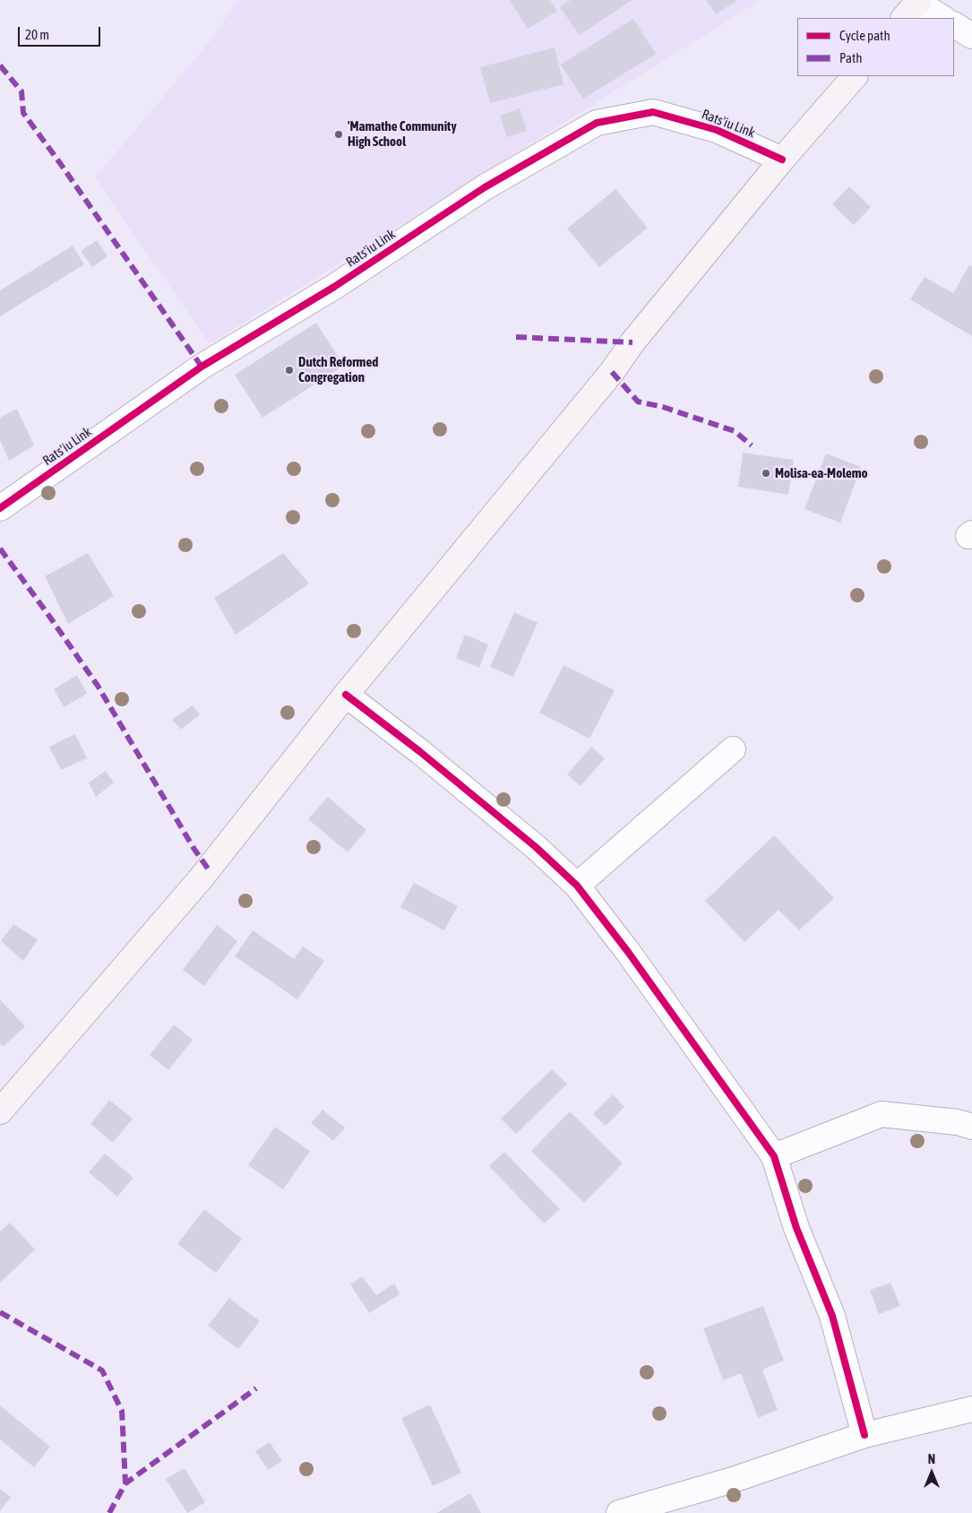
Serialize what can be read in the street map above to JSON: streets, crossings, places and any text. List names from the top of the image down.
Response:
{
  "streets": {
    "street": ["Rats'iu Link"]
  },
  "places": ["'Mamathe Community High School", "Dutch Reformed Congregation", "Molisa-ea-Molemo"],
  "legend": ["Cycle path", "Path"],
  "scale_bar": "20 m",
  "north": "top"
}
